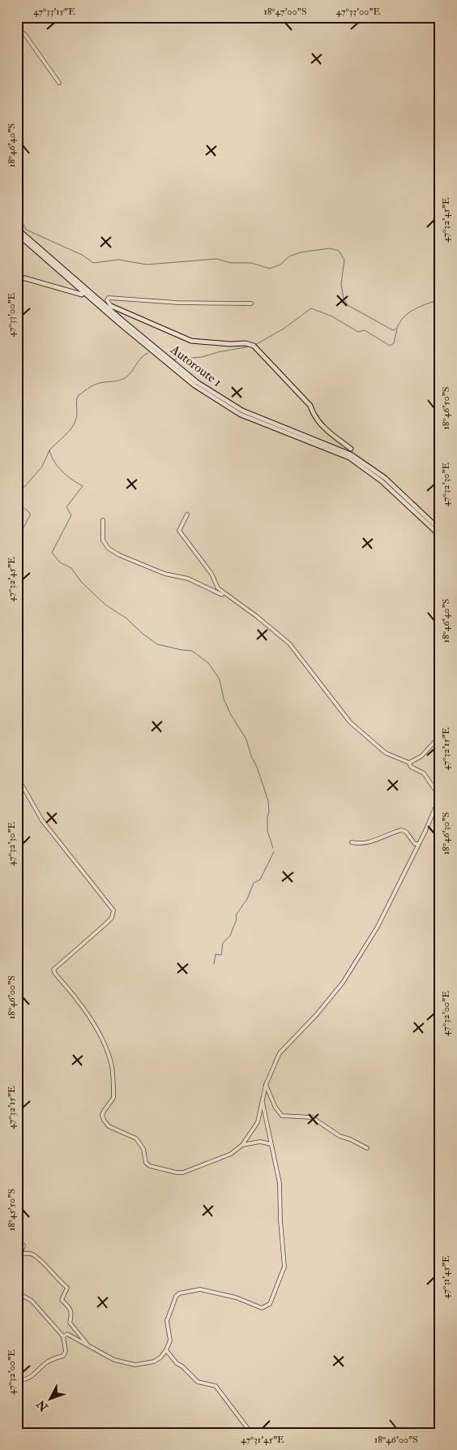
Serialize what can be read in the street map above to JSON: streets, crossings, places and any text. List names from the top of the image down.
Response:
{
  "streets": {
    "main road": ["Autoroute 1"]
  },
  "north": "bottom left",
  "coordinates": [
    "47°33'15\"E",
    "18°47'00\"S",
    "47°33'00\"E",
    "18°46'40\"S",
    "47°32'45\"E",
    "18°46'50\"S",
    "47°32'30\"E",
    "47°32'15\"E",
    "18°46'30\"S",
    "18°46'00\"S",
    "47°32'00\"E",
    "18°45'50\"S",
    "47°31'45\"E"
  ]
}
